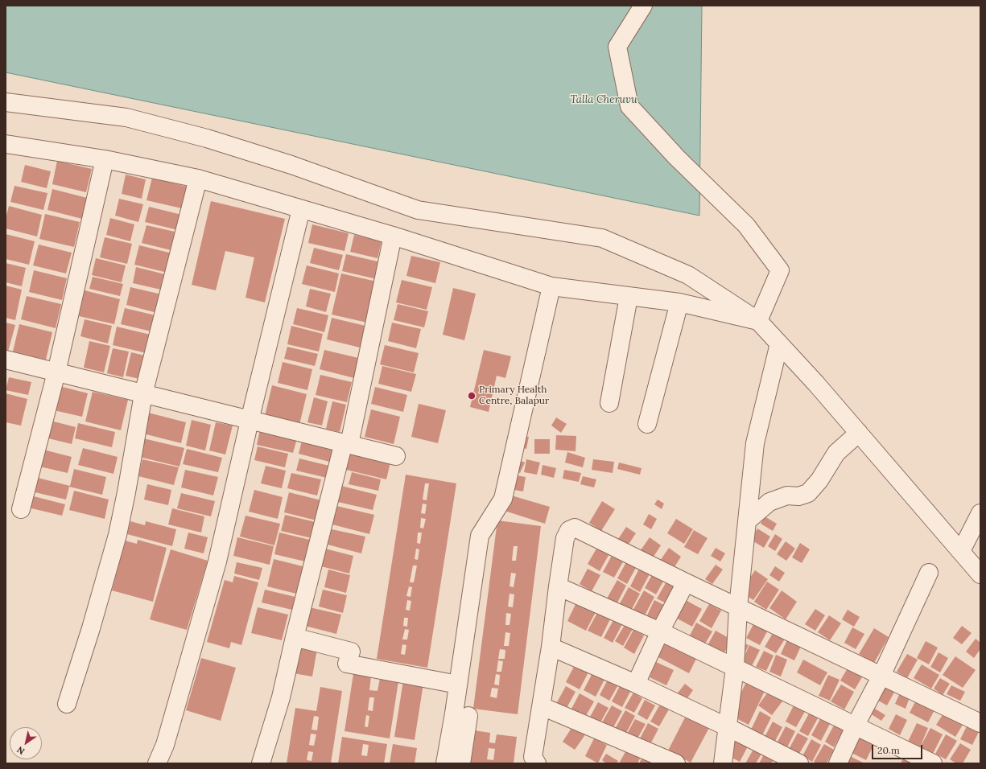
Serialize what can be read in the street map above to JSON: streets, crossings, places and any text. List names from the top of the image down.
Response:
{
  "water": ["Talla Cheruvu"],
  "places": ["Primary Health Centre, Balapur"],
  "scale_bar": "20 m",
  "north": "bottom left"
}
